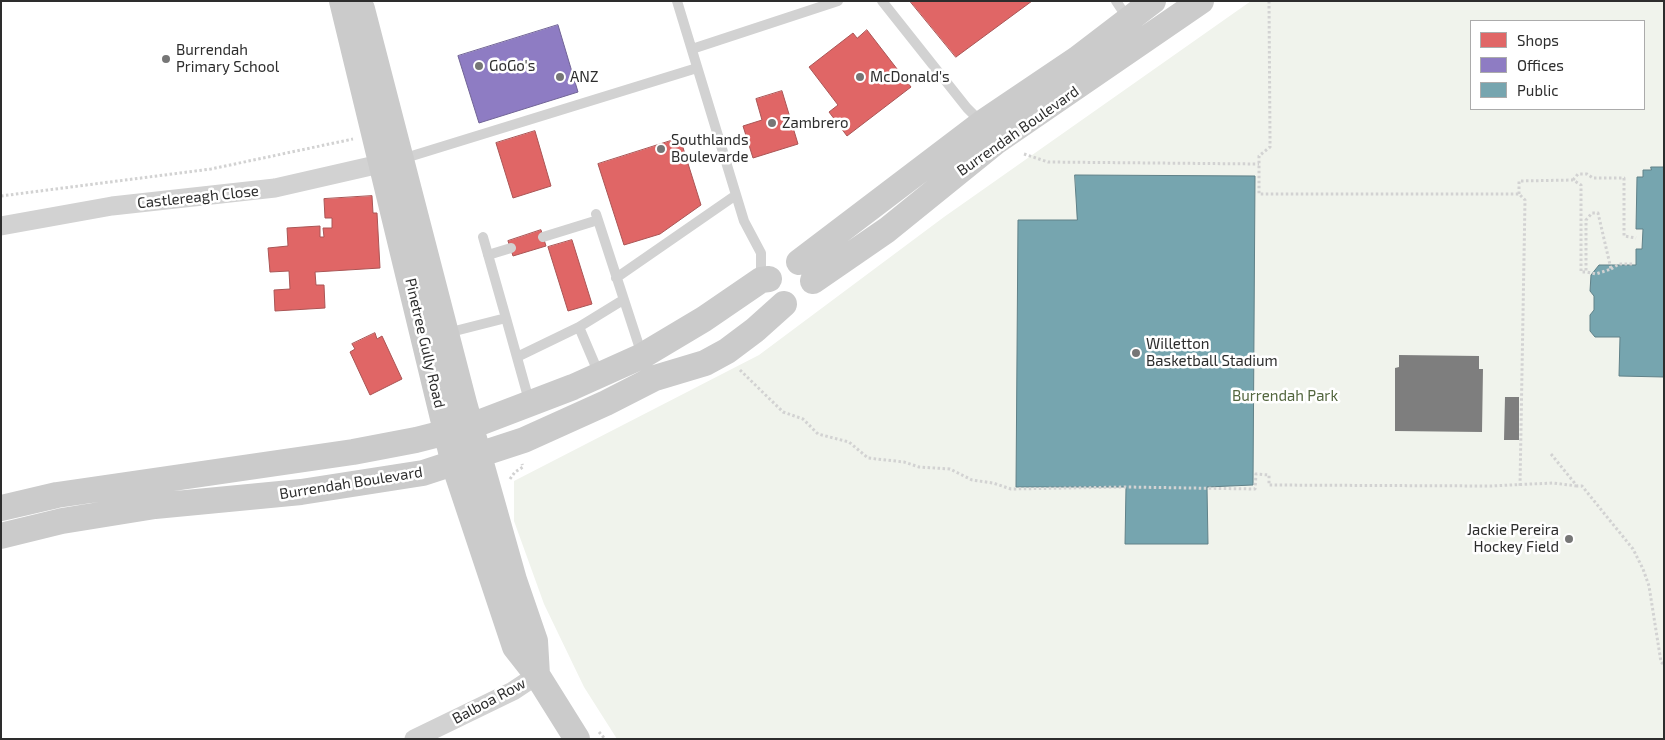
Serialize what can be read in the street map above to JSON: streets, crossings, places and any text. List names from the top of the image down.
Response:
{
  "streets": {
    "main road": ["Burrendah Boulevard", "Pinetree Gully Road"],
    "street": ["Castlereagh Close", "Balboa Row"]
  },
  "crossings": [
    ["Burrendah Boulevard", "Pinetree Gully Road"],
    ["Castlereagh Close", "Pinetree Gully Road"],
    ["Pinetree Gully Road", "Balboa Row"]
  ],
  "parks": ["Burrendah Park"],
  "places": [
    "Burrendah Primary School",
    "GoGo's",
    "ANZ",
    "McDonald's",
    "Zambrero",
    "Southlands Boulevarde",
    "Willetton Basketball Stadium",
    "Jackie Pereira Hockey Field"
  ],
  "legend": ["Shops", "Offices", "Public"]
}
